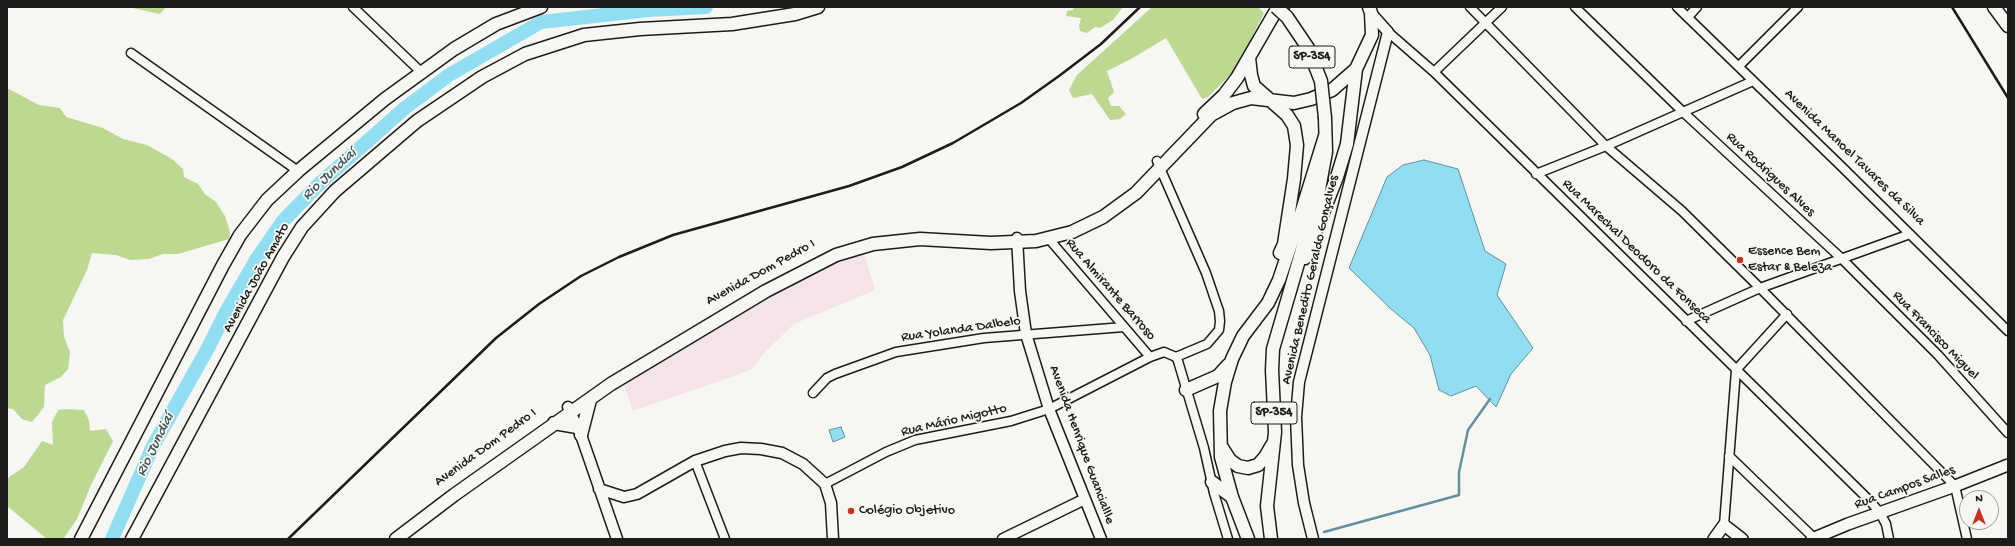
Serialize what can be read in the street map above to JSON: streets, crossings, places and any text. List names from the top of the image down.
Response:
{
  "streets": {
    "main road": [
      "SP-354",
      "Avenida Dom Pedro I",
      "Avenida João Amato",
      "Rua Campos Salles"
    ],
    "street": [
      "Avenida Manoel Tavares da Silva",
      "Rua Rodrigues Alves",
      "Rua Marechal Deodoro da Fonseca",
      "Avenida Benedito Geraldo Gonçalves",
      "Rua Almirante Barroso",
      "Rua Yolanda Dalbelo",
      "Rua Francisco Miguel",
      "Rua Mário Migotto",
      "Avenida Henrique Guanciallle"
    ]
  },
  "crossings": [
    ["Rua Rodrigues Alves", "Rua Francisco Miguel"],
    ["Rua Marechal Deodoro da Fonseca", "Avenida Benedito Geraldo Gonçalves"],
    ["Rua Marechal Deodoro da Fonseca", "Rua Campos Salles"],
    ["Avenida Dom Pedro I", "Rua Almirante Barroso"],
    ["Avenida Dom Pedro I", "Avenida Henrique Guanciallle"],
    ["Rua Almirante Barroso", "Rua Yolanda Dalbelo"],
    ["Rua Almirante Barroso", "Rua Mário Migotto"],
    ["Rua Yolanda Dalbelo", "Avenida Henrique Guanciallle"],
    ["Rua Mário Migotto", "Avenida Henrique Guanciallle"]
  ],
  "water": ["Rio Jundiaí"],
  "places": ["Essence Bem Estar & Beleza", "Colégio Objetivo"],
  "north": "top"
}
